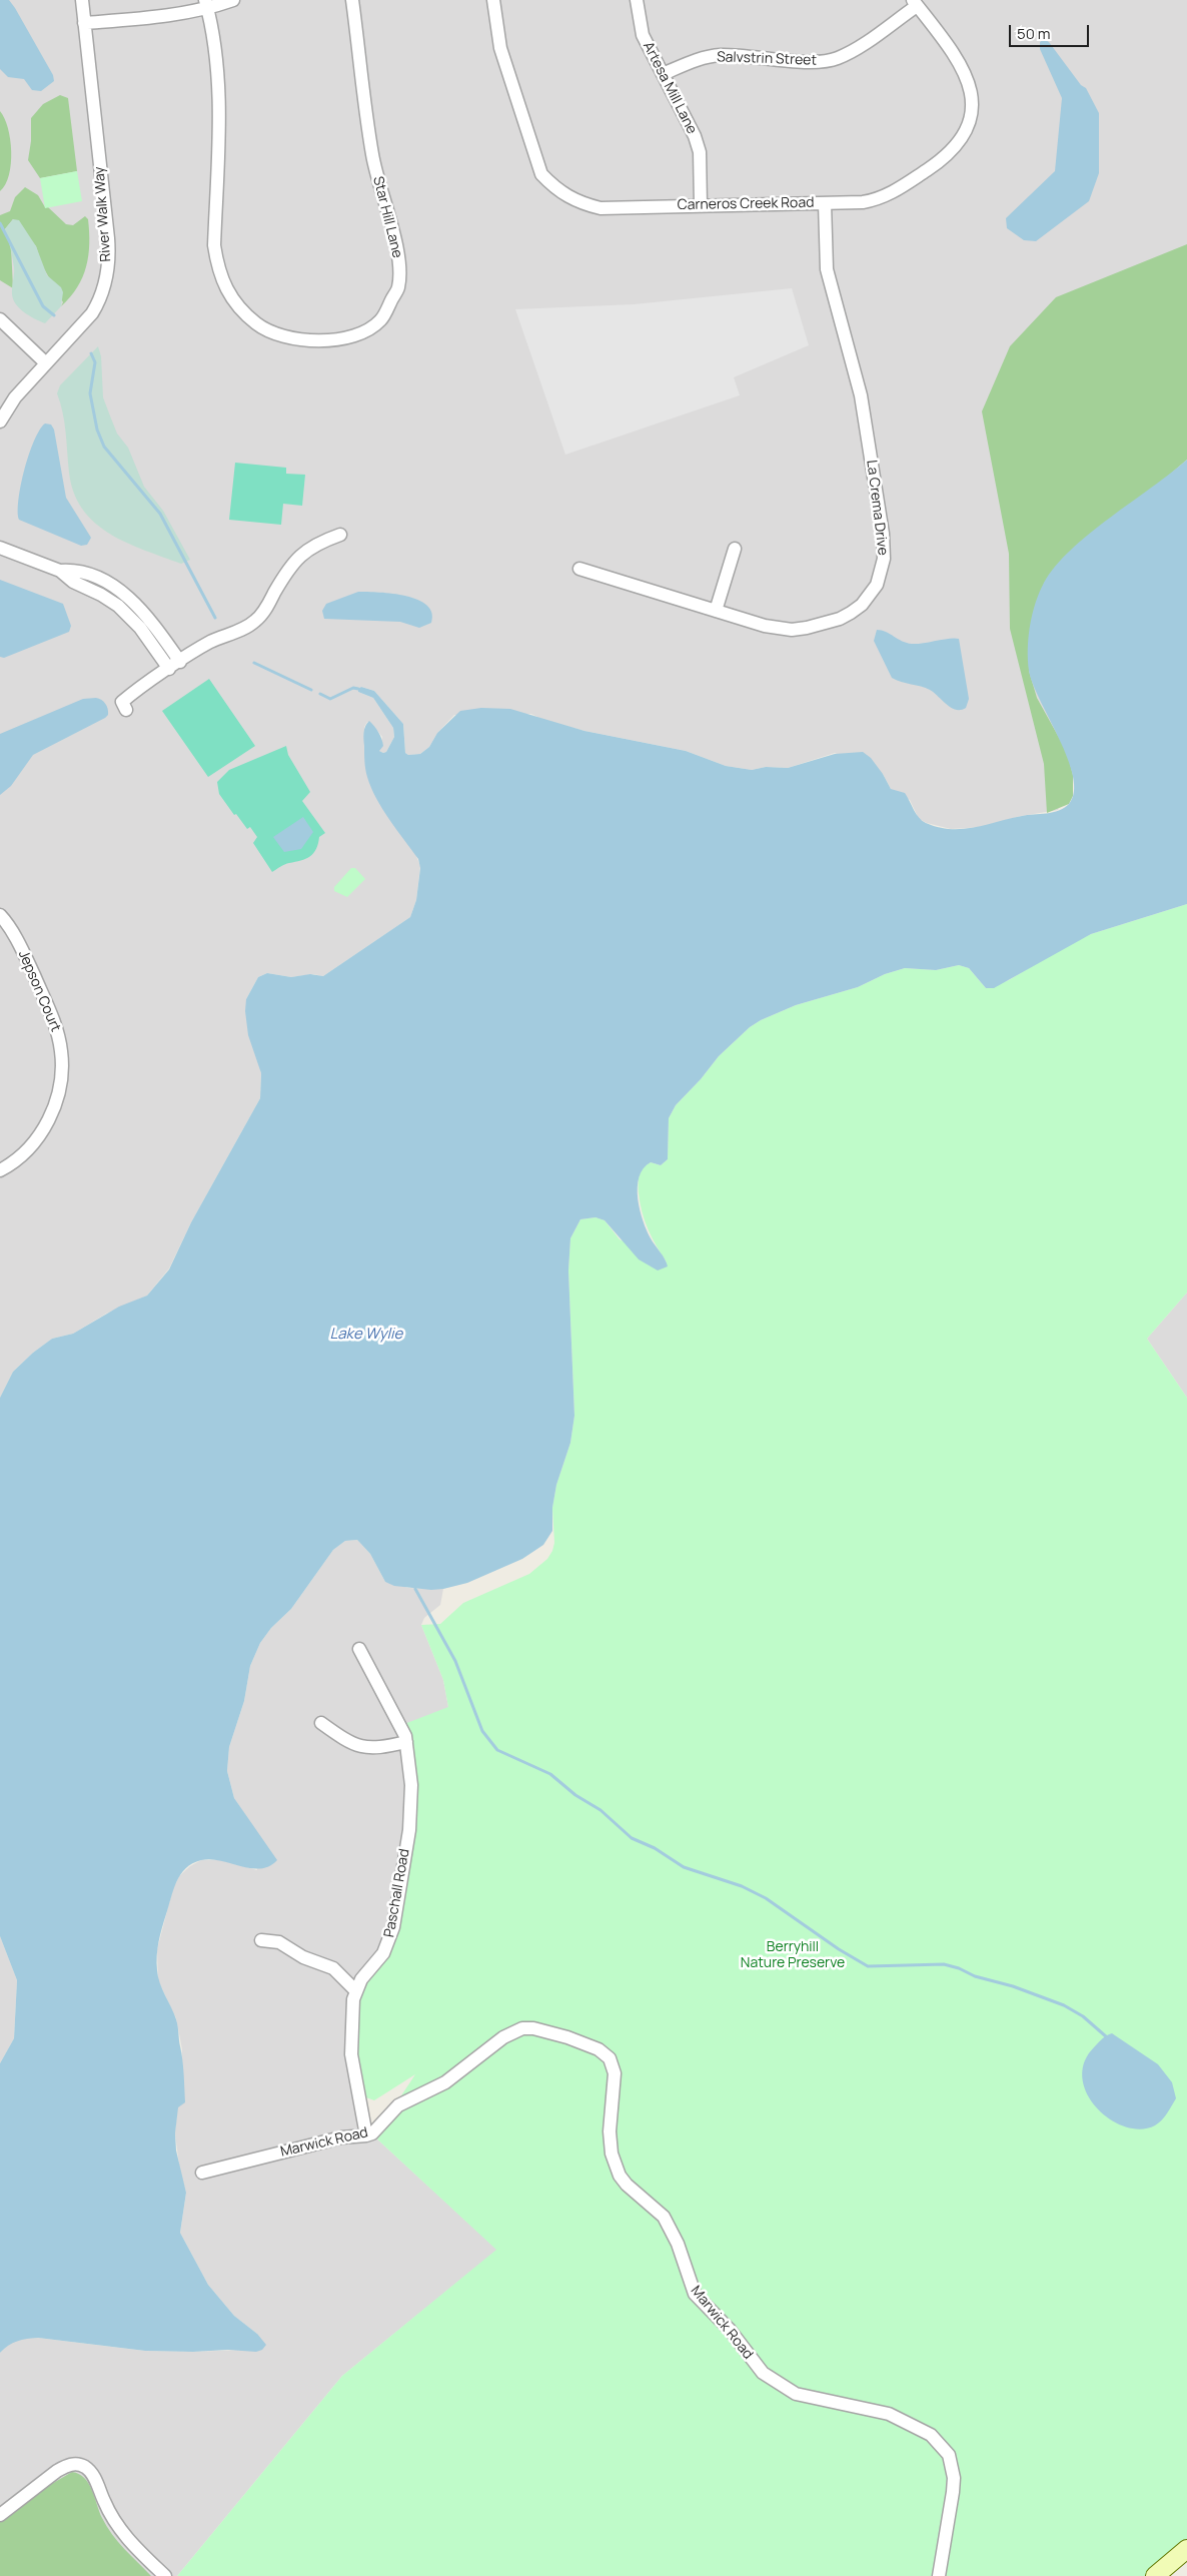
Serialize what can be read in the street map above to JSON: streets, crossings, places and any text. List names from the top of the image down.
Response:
{
  "streets": {
    "street": [
      "Salvstrin Street",
      "Artesa Mill Lane",
      "Carneros Creek Road",
      "River Walk Way",
      "Star Hill Lane",
      "La Crema Drive",
      "Jepson Court",
      "Paschall Road",
      "Marwick Road"
    ]
  },
  "crossings": [
    ["Salvstrin Street", "Artesa Mill Lane"],
    ["Salvstrin Street", "Carneros Creek Road"],
    ["Artesa Mill Lane", "Carneros Creek Road"],
    ["Carneros Creek Road", "La Crema Drive"],
    ["Paschall Road", "Marwick Road"]
  ],
  "water": ["Lake Wylie"],
  "parks": ["Berryhill Nature Preserve"],
  "scale_bar": "50 m"
}
